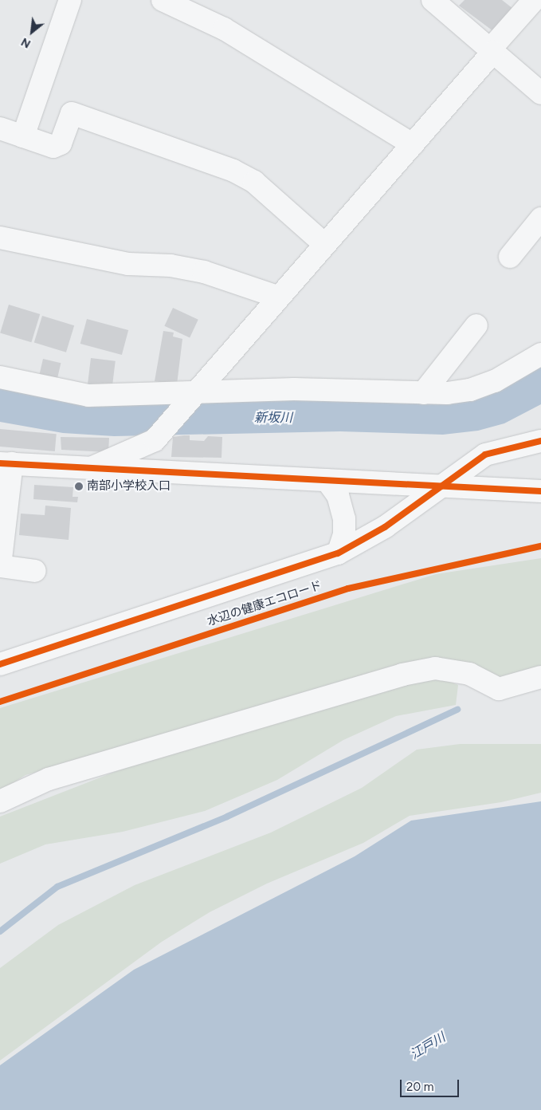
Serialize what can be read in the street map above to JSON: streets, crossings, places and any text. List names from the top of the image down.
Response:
{
  "streets": {
    "cycle path": ["水辺の健康エコロード"]
  },
  "water": ["新坂川", "江戸川"],
  "places": ["南部小学校入口"],
  "scale_bar": "20 m",
  "north": "bottom left"
}
